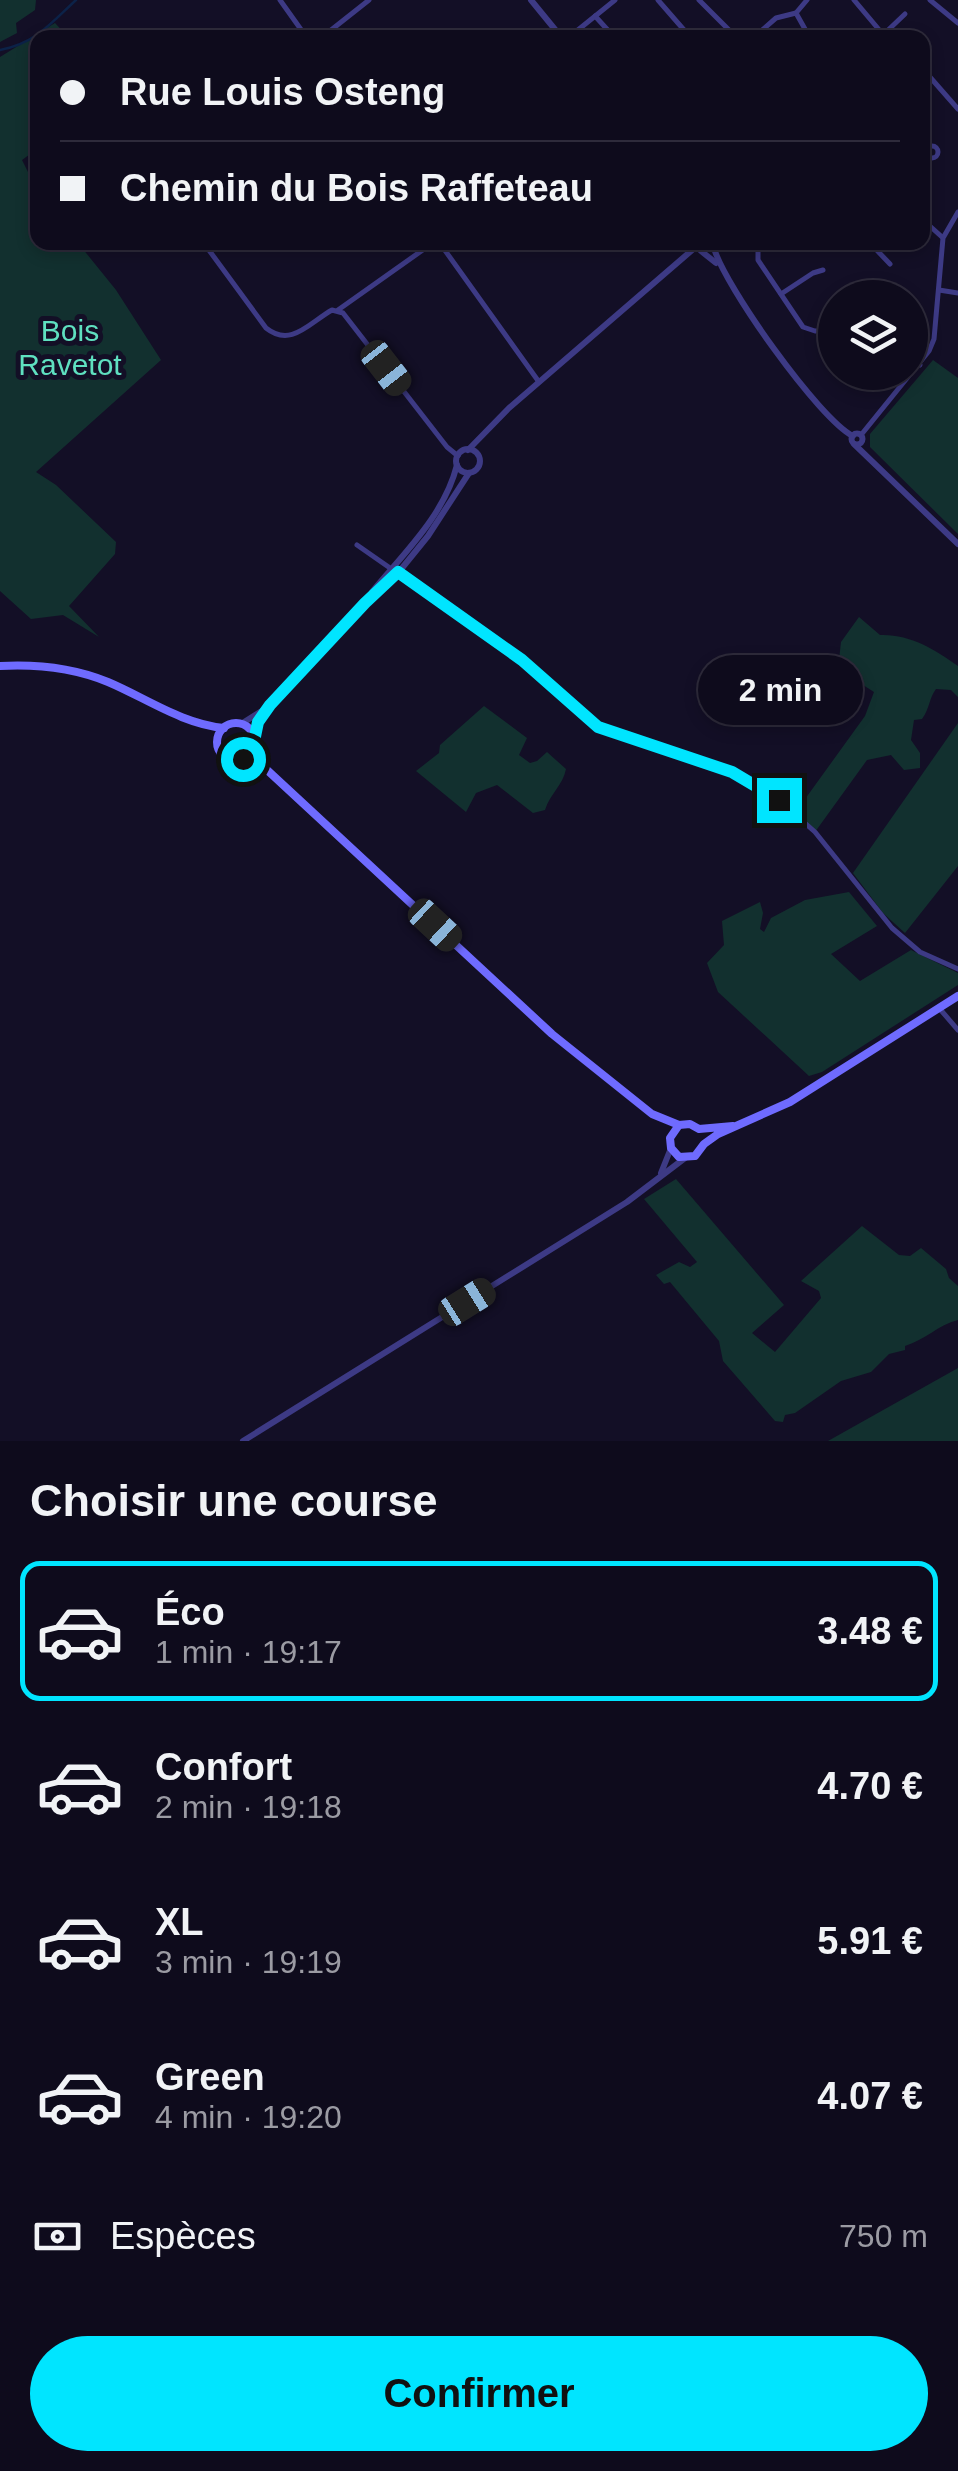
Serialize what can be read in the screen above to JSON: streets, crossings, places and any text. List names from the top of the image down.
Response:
{
  "parks": ["Bois Ravetot"],
  "page": {
    "banner": ["Rue Louis Osteng", "Chemin du Bois Raffeteau"],
    "bubble": "2 min",
    "heading": "Choisir une course",
    "list": [
      {
        "name": "Éco",
        "note": "1 min · 19:17",
        "value": "3.48 €"
      },
      {
        "name": "Confort",
        "note": "2 min · 19:18",
        "value": "4.70 €"
      },
      {
        "name": "XL",
        "note": "3 min · 19:19",
        "value": "5.91 €"
      },
      {
        "name": "Green",
        "note": "4 min · 19:20",
        "value": "4.07 €"
      }
    ],
    "pay": ["Espèces", "750 m"],
    "buttons": "Confirmer"
  }
}
